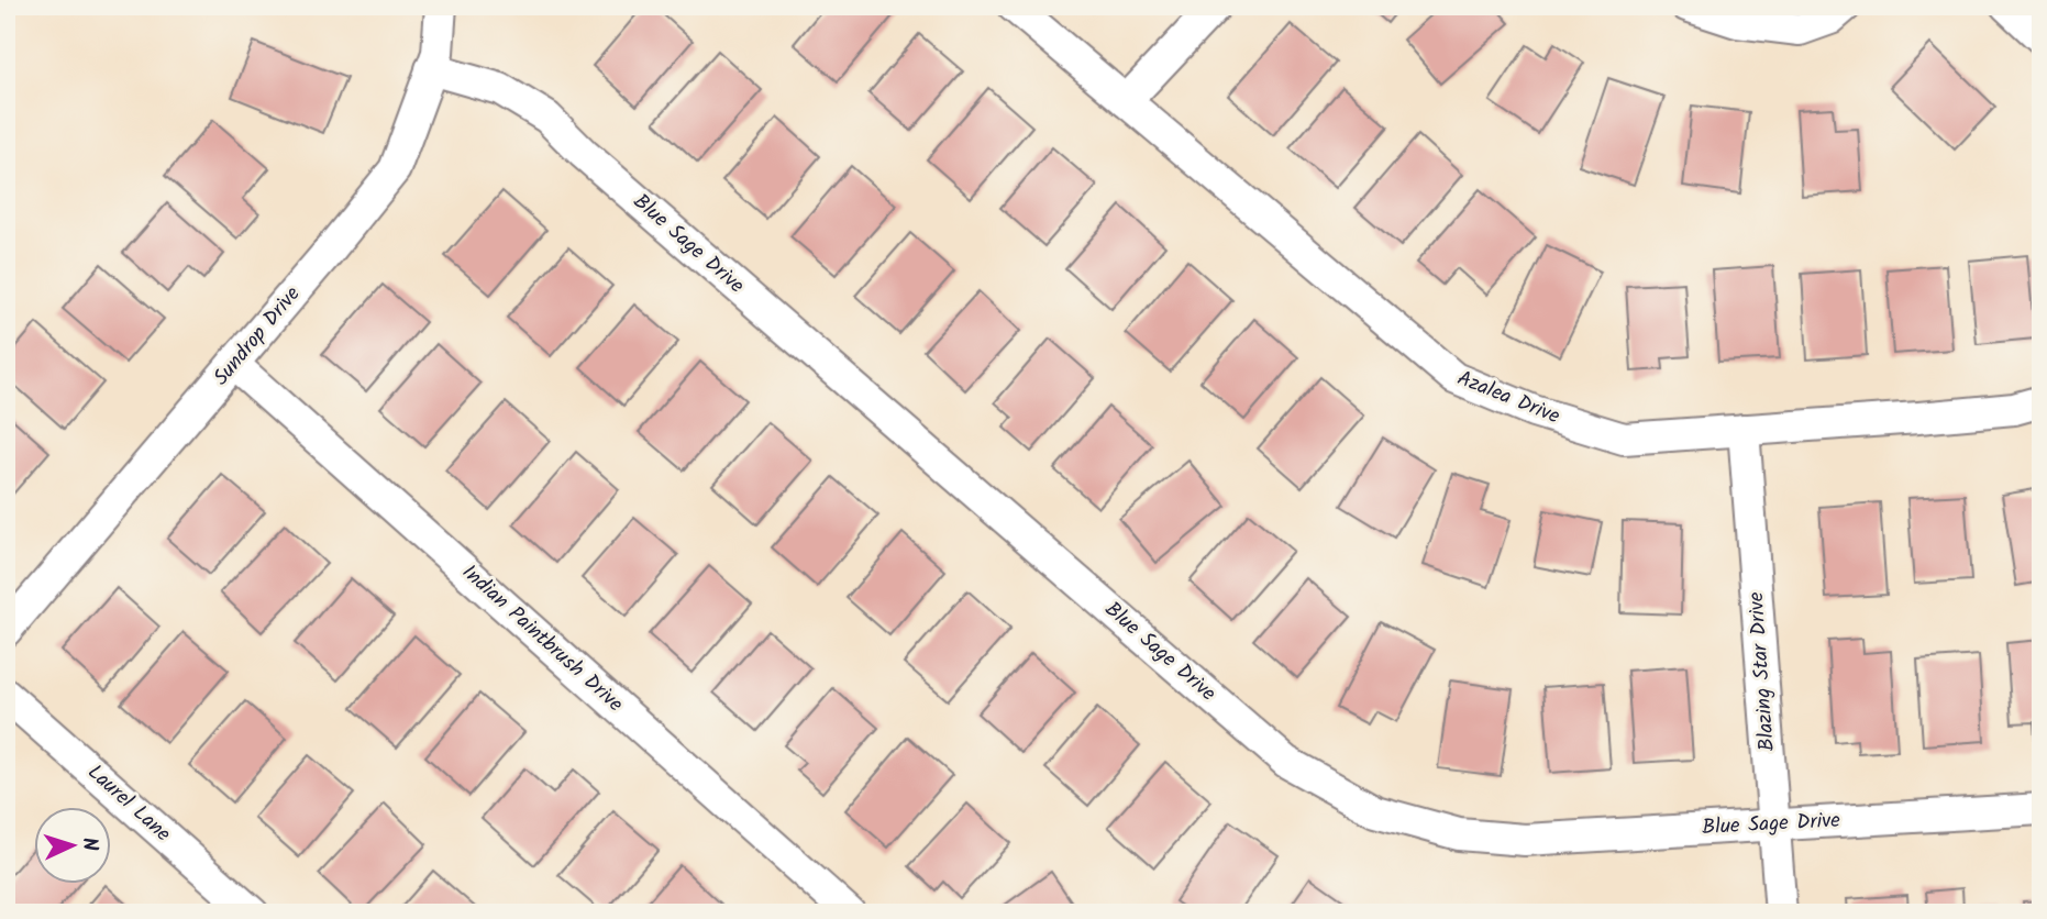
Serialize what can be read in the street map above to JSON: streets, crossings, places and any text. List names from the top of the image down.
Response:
{
  "streets": {
    "street": [
      "Blue Sage Drive",
      "Sundrop Drive",
      "Azalea Drive",
      "Indian Paintbrush Drive",
      "Blazing Star Drive",
      "Laurel Lane"
    ]
  },
  "crossings": [
    ["Blue Sage Drive", "Sundrop Drive"],
    ["Blue Sage Drive", "Blazing Star Drive"],
    ["Sundrop Drive", "Indian Paintbrush Drive"],
    ["Azalea Drive", "Blazing Star Drive"]
  ],
  "north": "right"
}
